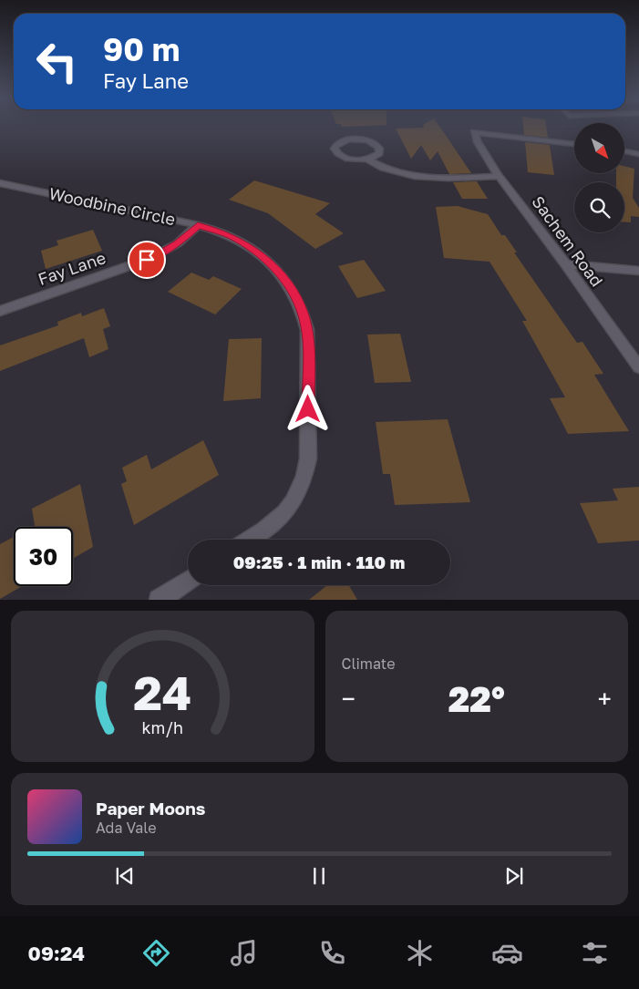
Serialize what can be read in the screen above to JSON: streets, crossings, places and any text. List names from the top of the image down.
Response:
{
  "streets": {
    "street": ["Woodbine Circle", "Sachem Road", "Fay Lane"]
  },
  "crossings": [
    ["Woodbine Circle", "Fay Lane"]
  ],
  "north": "bottom right",
  "page": {
    "turn": ["90 m", "Fay Lane"],
    "limit": "30",
    "trip": "09:25 · 1 min · 110 m",
    "tile": "Climate",
    "heat": ["−", "22°", "+"],
    "song": ["Paper Moons", "Ada Vale"],
    "tabs": "09:24",
    "gauge": ["24", "km/h"]
  }
}
